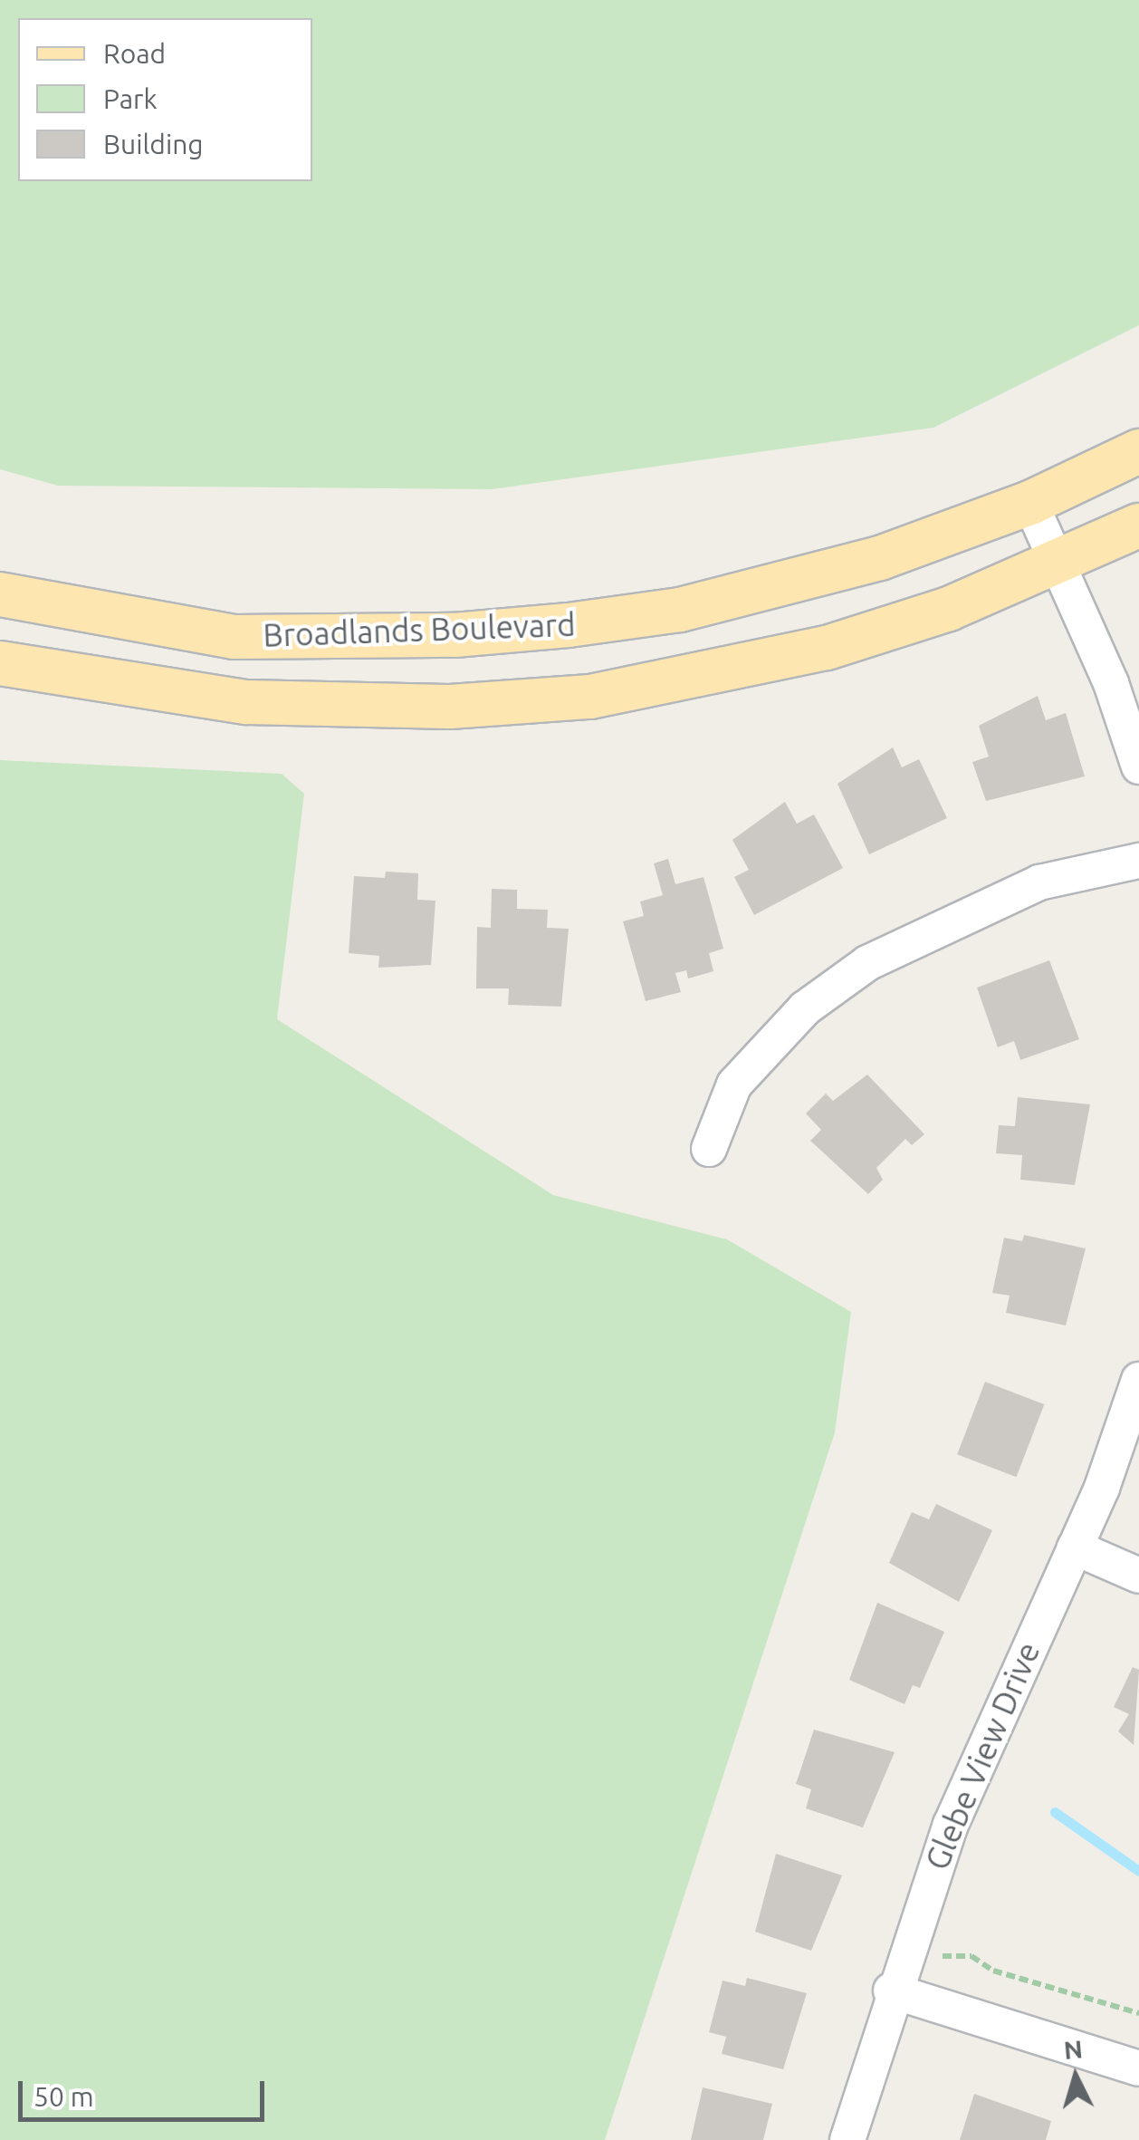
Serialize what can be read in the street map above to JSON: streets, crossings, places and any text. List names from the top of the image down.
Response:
{
  "streets": {
    "main road": ["Broadlands Boulevard"],
    "street": ["Glebe View Drive"]
  },
  "legend": ["Road", "Park", "Building"],
  "scale_bar": "50 m",
  "north": "top"
}
